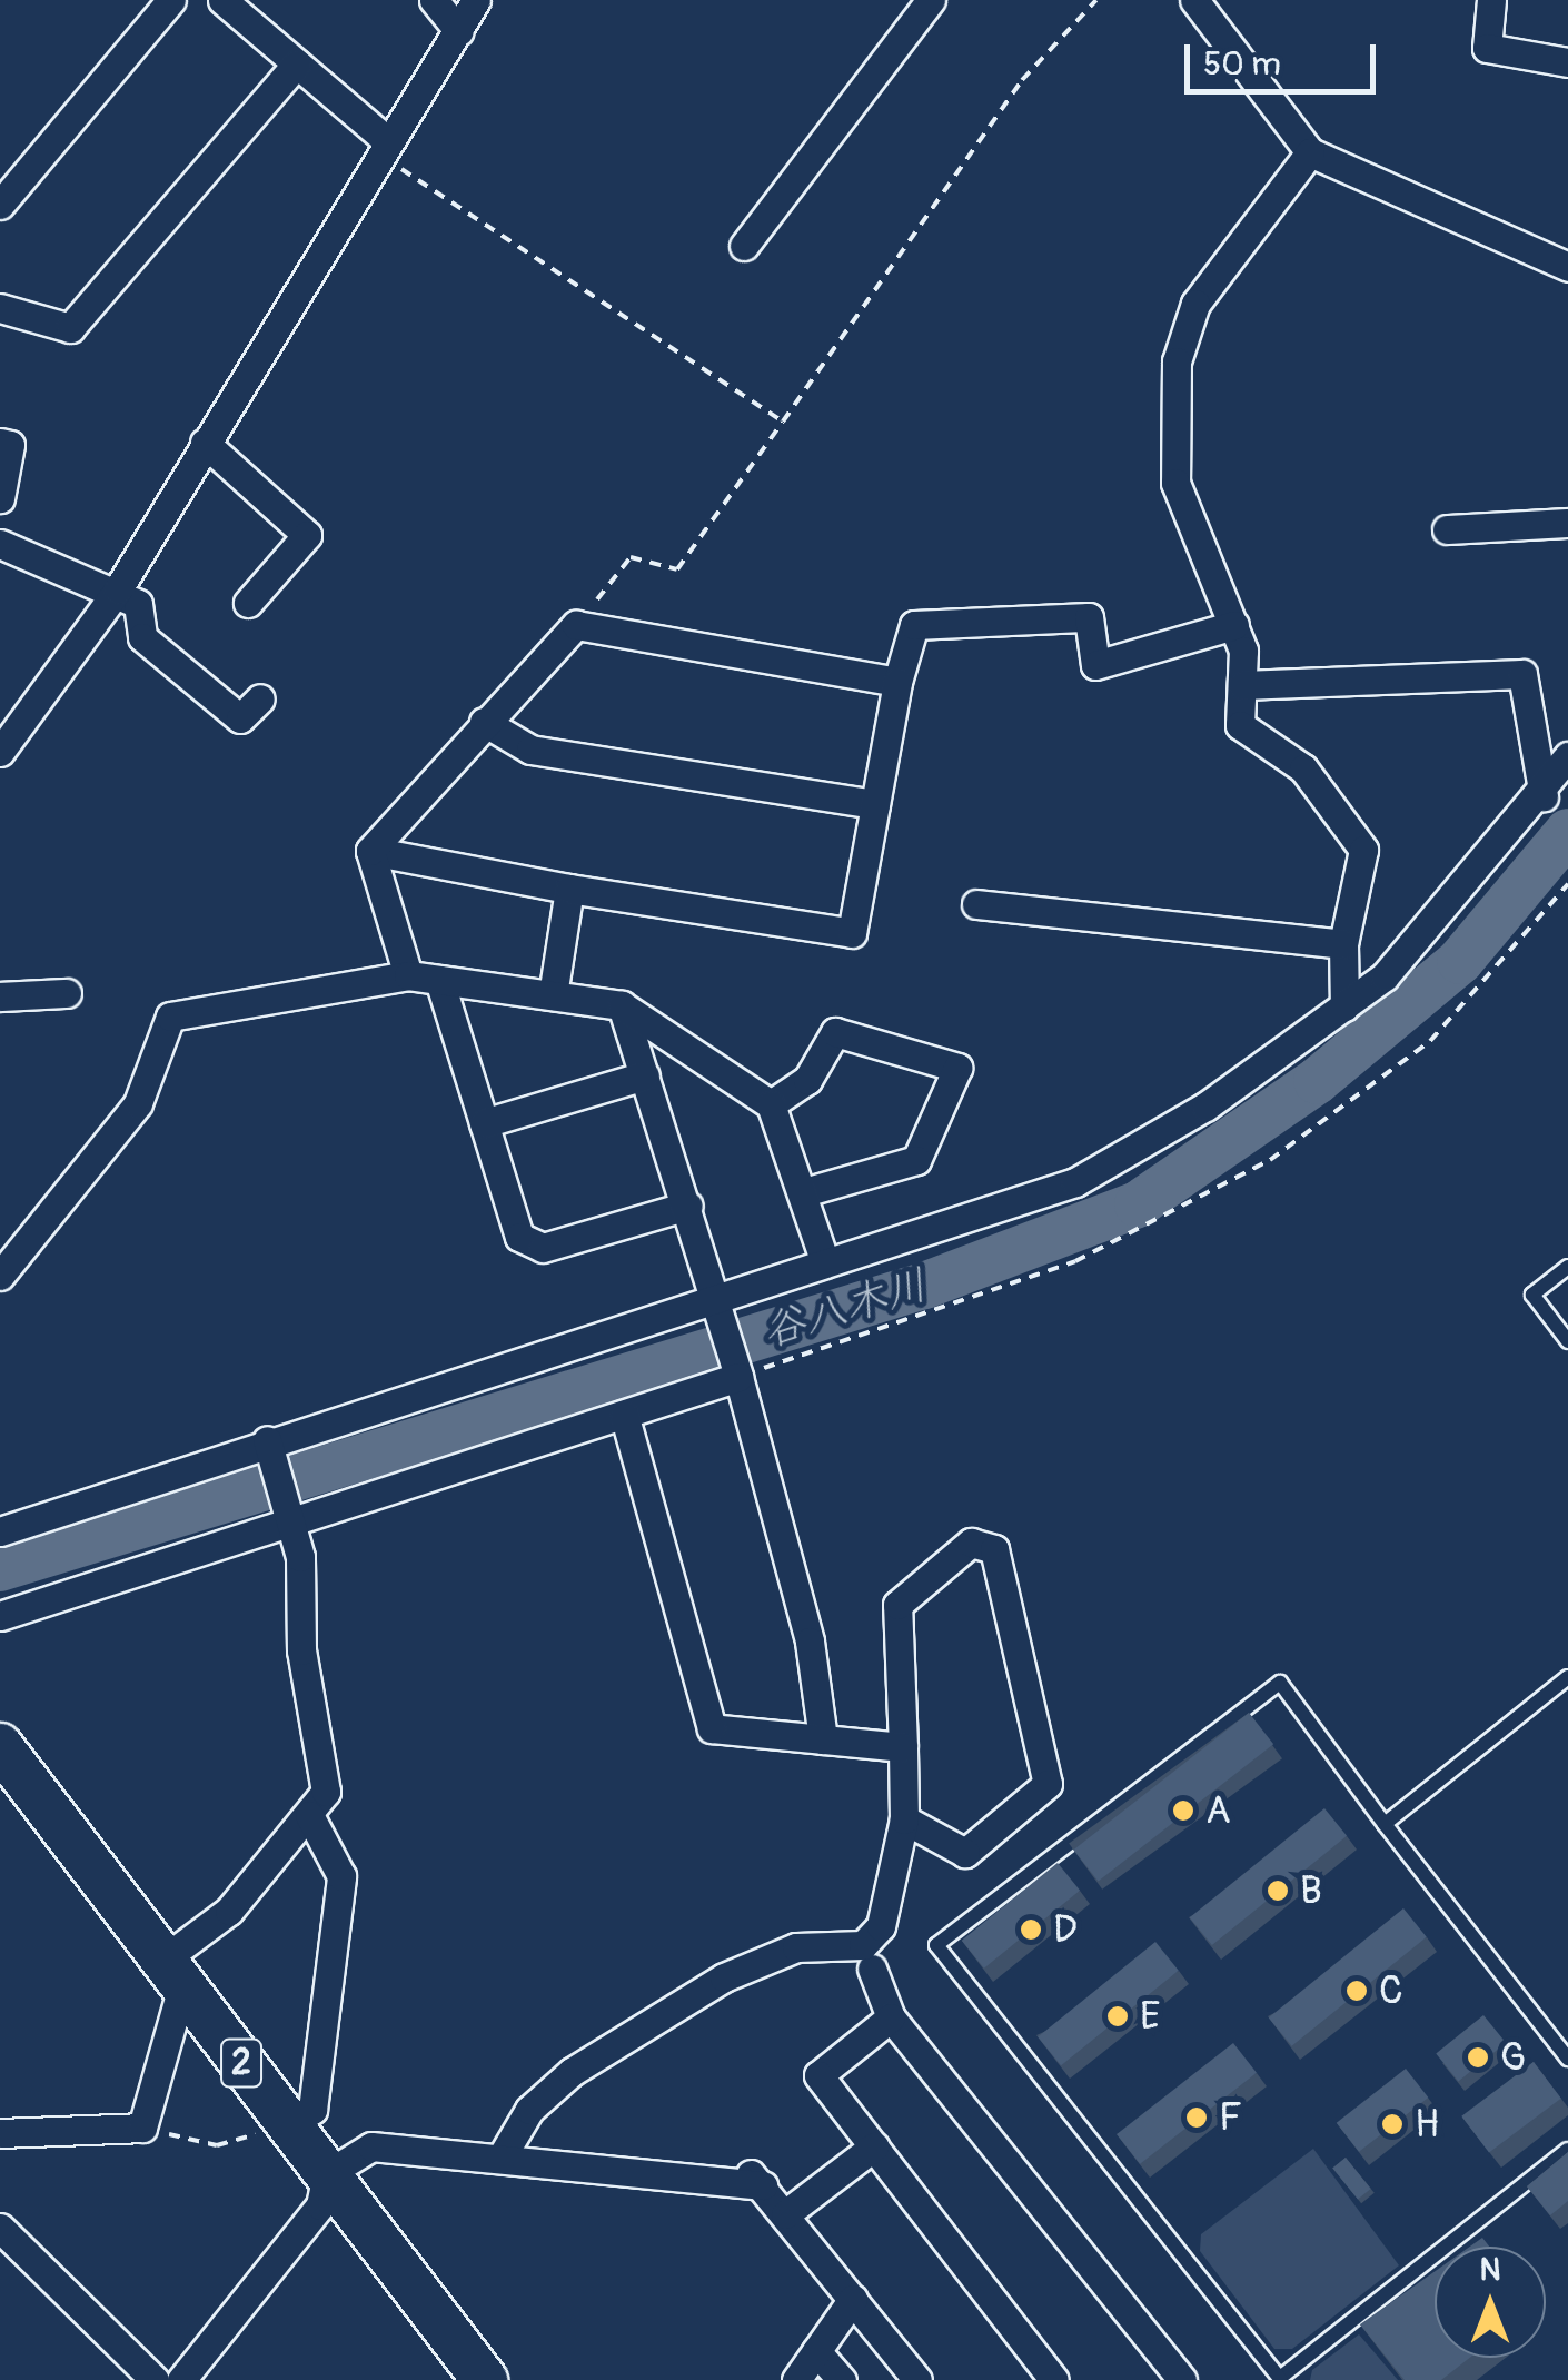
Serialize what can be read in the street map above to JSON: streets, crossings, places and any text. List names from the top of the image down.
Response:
{
  "streets": {
    "highway": ["2"]
  },
  "water": ["谷八木川"],
  "places": [
    "A",
    "B",
    "D",
    "C",
    "E",
    "G",
    "F",
    "H"
  ],
  "scale_bar": "50 m",
  "north": "top"
}
